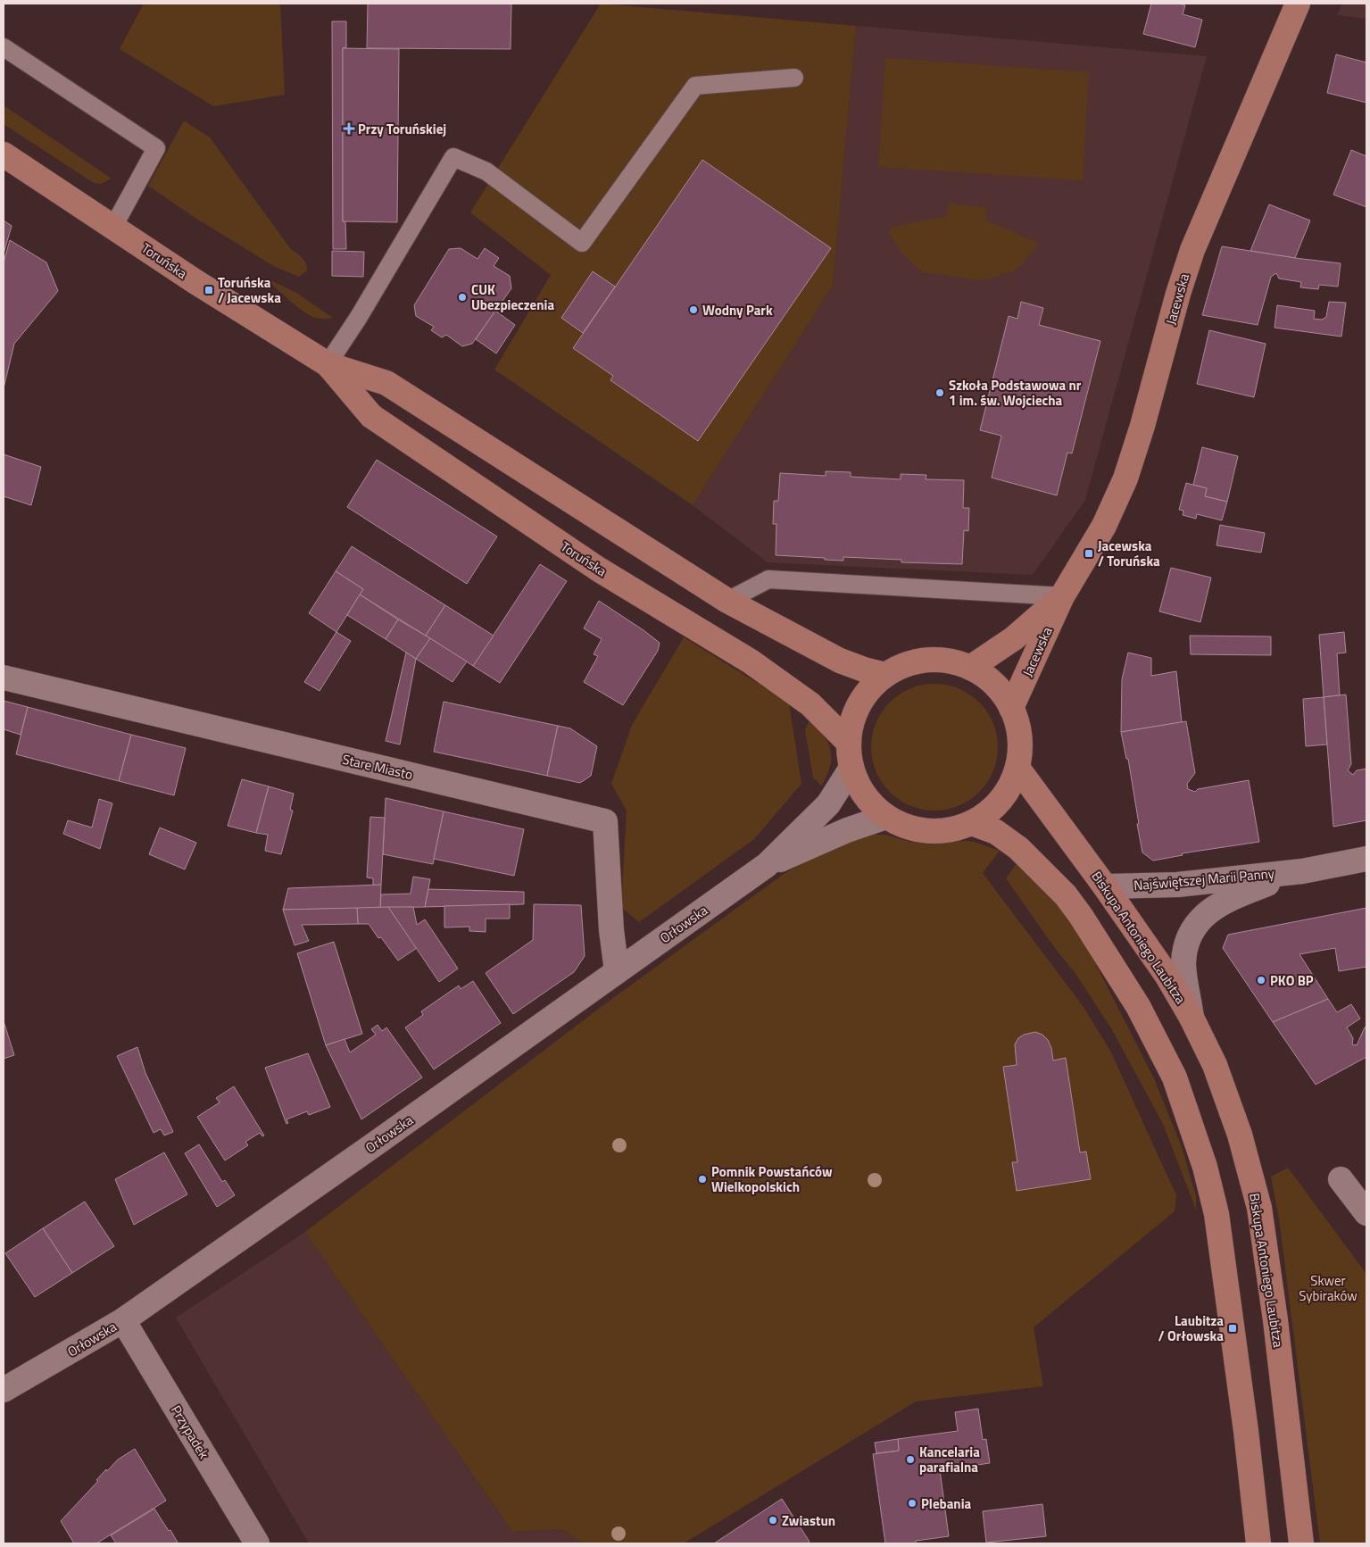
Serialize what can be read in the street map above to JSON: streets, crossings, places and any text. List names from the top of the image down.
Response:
{
  "streets": {
    "main road": ["Toruńska", "Jacewska", "Biskupa Antoniego Laubitza"],
    "street": [
      "Stare Miasto",
      "Najświętszej Marii Panny",
      "Orłowska",
      "Przypadek"
    ]
  },
  "crossings": [
    ["Stare Miasto", "Orłowska"],
    ["Najświętszej Marii Panny", "Biskupa Antoniego Laubitza"],
    ["Orłowska", "Przypadek"]
  ],
  "parks": ["Skwer Sybiraków"],
  "places": {
    "health": ["Przy Toruńskiej"],
    "transit": ["Toruńska / Jacewska", "Jacewska / Toruńska", "Laubitza / Orłowska"],
    "other": [
      "CUK Ubezpieczenia",
      "Wodny Park",
      "Szkoła Podstawowa nr 1 im. św. Wojciecha",
      "PKO BP",
      "Pomnik Powstańców Wielkopolskich",
      "Kancelaria parafialna",
      "Plebania",
      "Zwiastun"
    ]
  }
}
